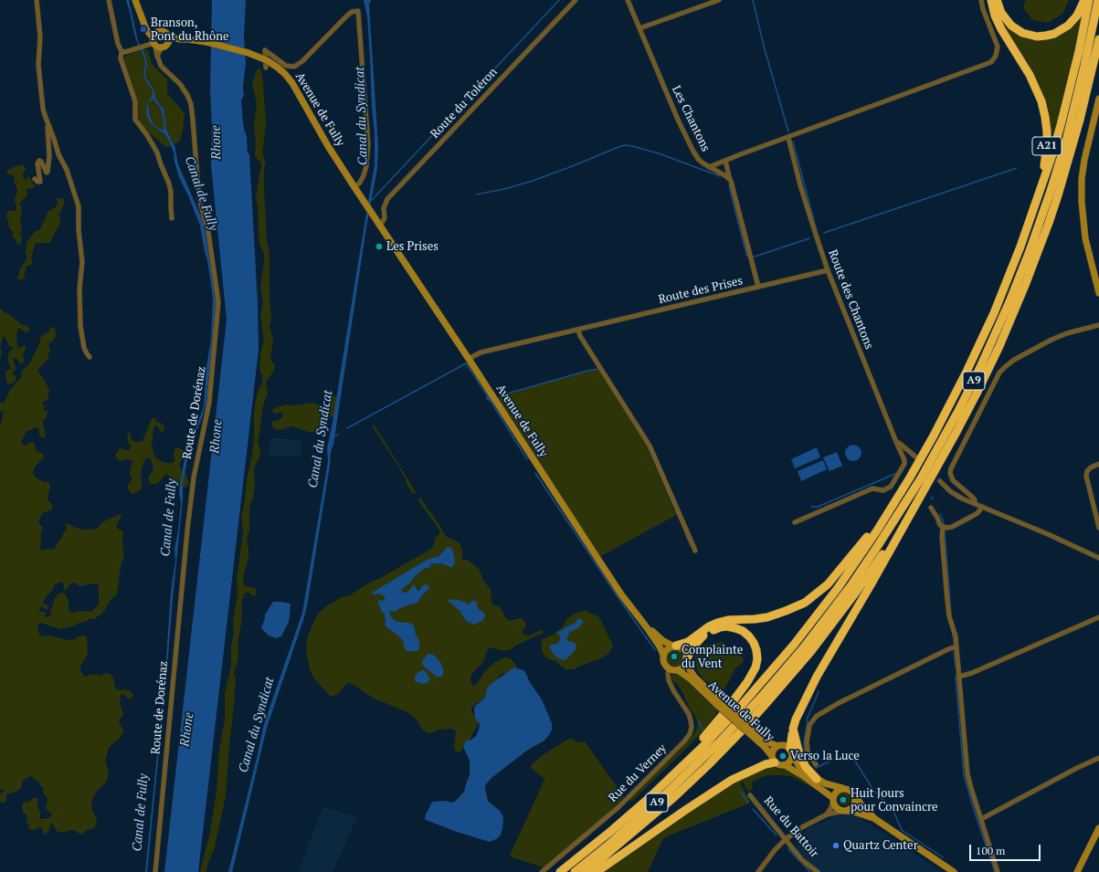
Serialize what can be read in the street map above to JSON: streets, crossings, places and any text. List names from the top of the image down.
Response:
{
  "streets": {
    "highway": ["A21", "A9"],
    "main road": ["Avenue de Fully"],
    "street": [
      "Route du Toléron",
      "Les Chantons",
      "Route des Prises",
      "Route des Chantons",
      "Route de Dorénaz",
      "Rue du Verney",
      "Rue du Battoir"
    ]
  },
  "crossings": [
    ["Route du Toléron", "Avenue de Fully"],
    ["Avenue de Fully", "Route des Prises"],
    ["Avenue de Fully", "Rue du Verney"],
    ["Les Chantons", "Route des Chantons"],
    ["Route des Prises", "Route des Chantons"]
  ],
  "water": ["Canal du Syndicat", "Rhone", "Canal de Fully"],
  "places": [
    "Branson, Pont du Rhône",
    "Les Prises",
    "Complainte du Vent",
    "Verso la Luce",
    "Huit Jours pour Convaincre",
    "Quartz Center"
  ],
  "scale_bar": "100 m"
}
